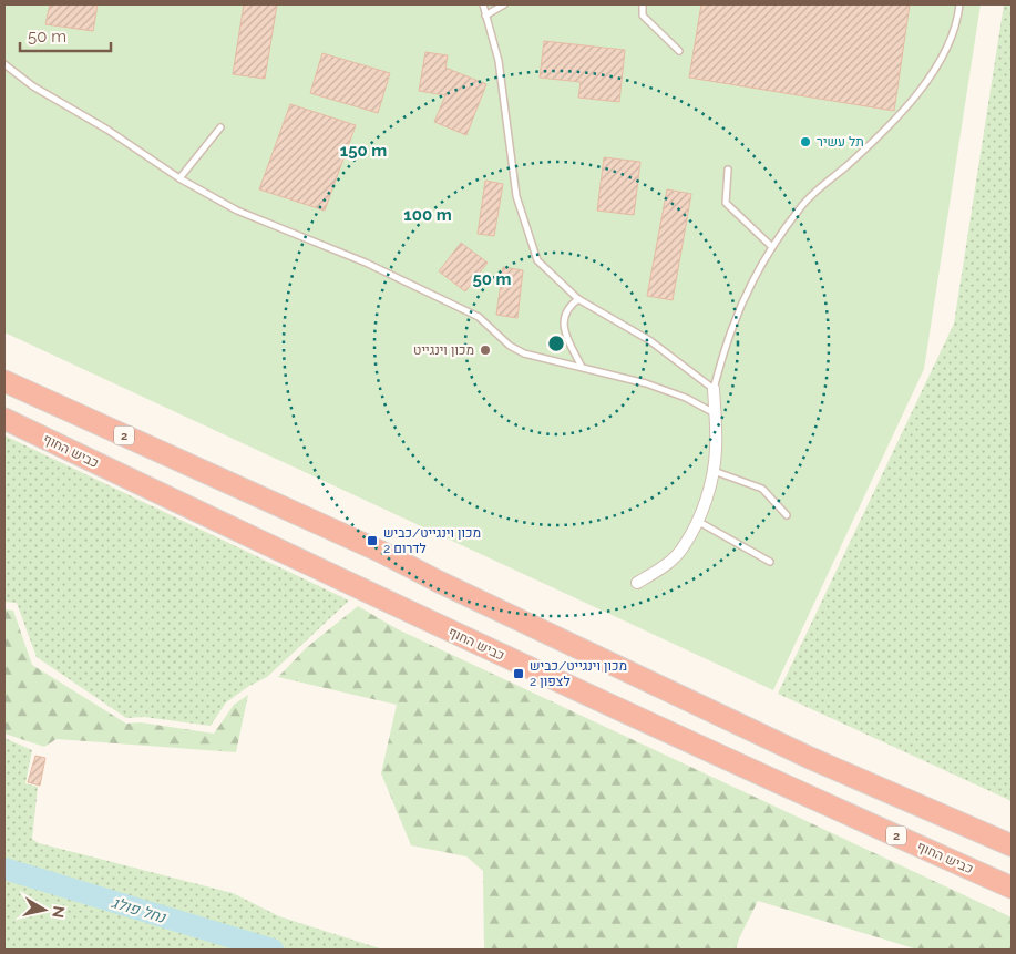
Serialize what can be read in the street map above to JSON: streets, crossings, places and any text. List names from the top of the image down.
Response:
{
  "streets": {
    "highway": ["2", "כביש החוף"]
  },
  "water": ["נחל פולג"],
  "places": {
    "other": ["תל עשיר", "מכון וינגייט"],
    "transit": ["מכון וינגייט/כביש 2 לדרום", "מכון וינגייט/כביש 2 לצפון"]
  },
  "scale_bar": "50 m",
  "north": "right",
  "rings": ["150 m", "100 m", "50 m"]
}
